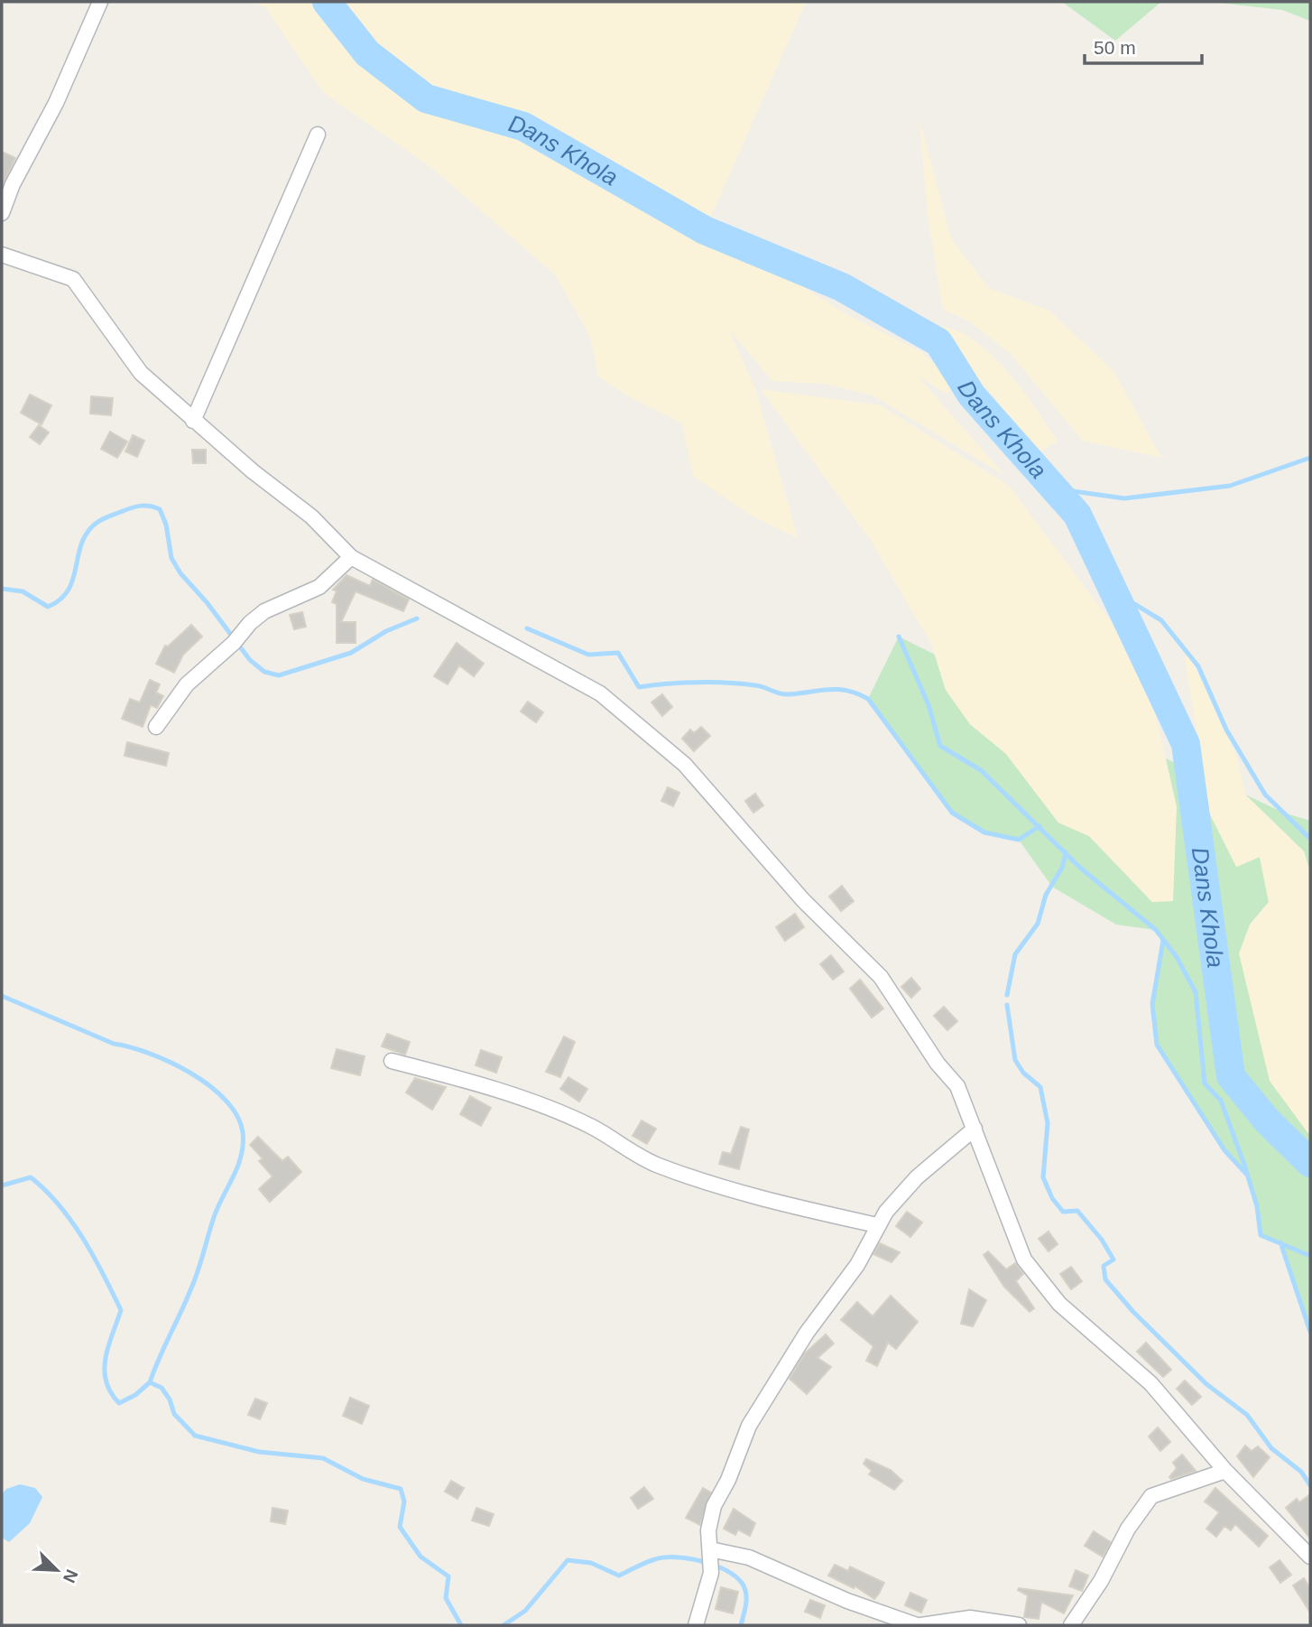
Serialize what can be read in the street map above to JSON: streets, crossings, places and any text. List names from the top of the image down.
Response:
{
  "water": ["Dans Khola"],
  "scale_bar": "50 m",
  "north": "bottom right"
}
